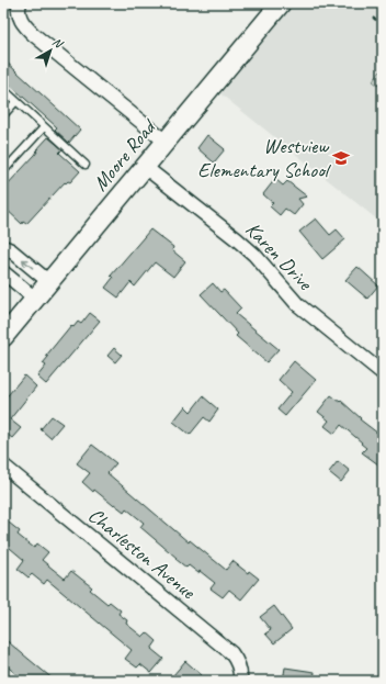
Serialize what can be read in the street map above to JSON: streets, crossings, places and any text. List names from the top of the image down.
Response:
{
  "streets": {
    "street": ["Moore Road", "Karen Drive", "Charleston Avenue"]
  },
  "crossings": [
    ["Moore Road", "Karen Drive"]
  ],
  "places": {
    "school or university": ["Westview Elementary School"]
  },
  "north": "top right"
}
